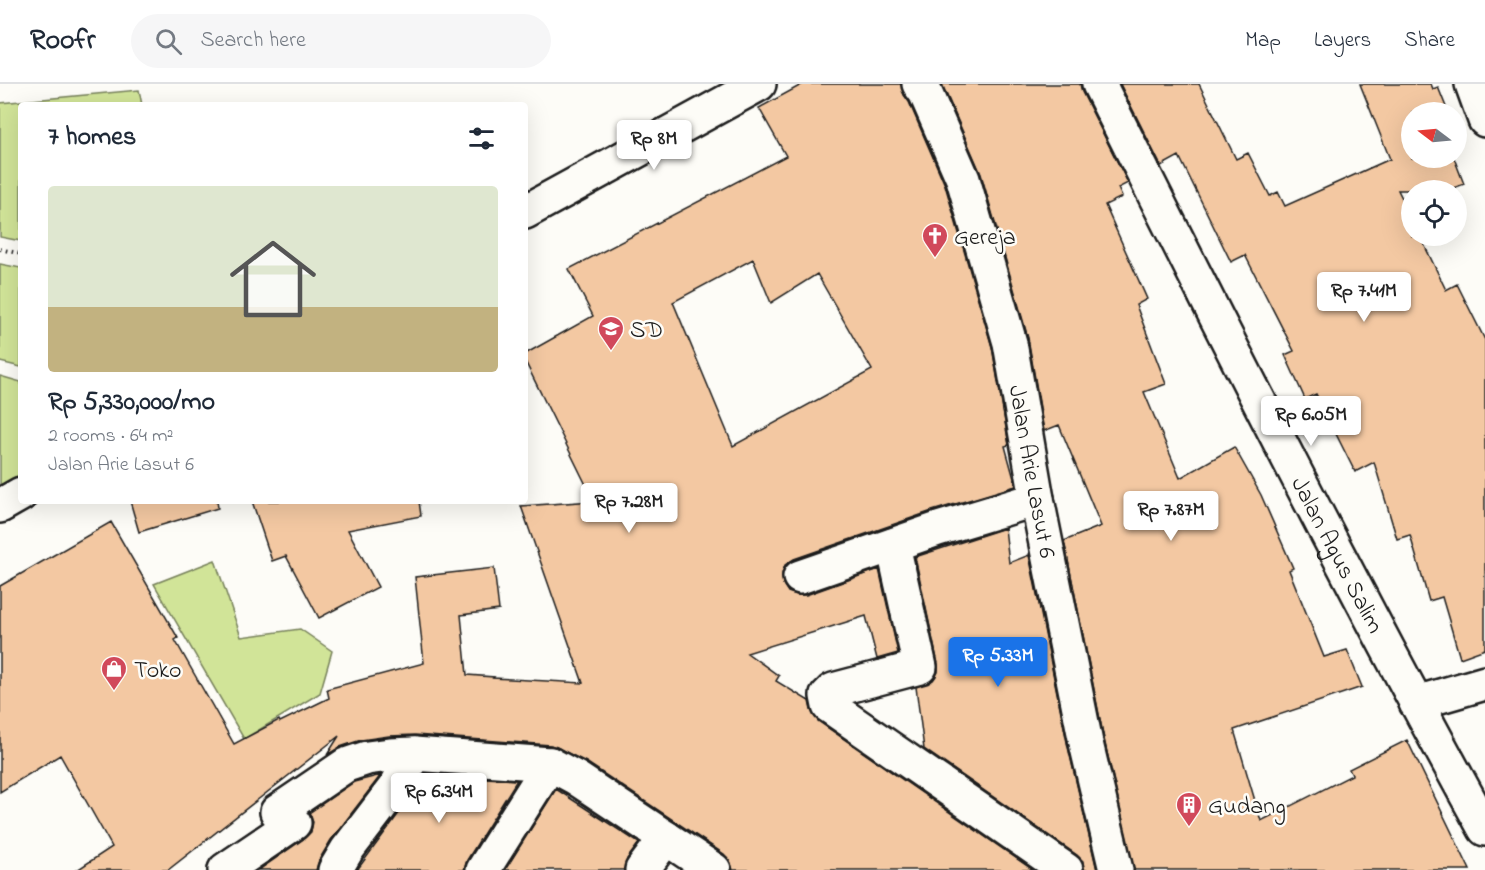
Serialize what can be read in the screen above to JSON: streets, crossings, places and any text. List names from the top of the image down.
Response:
{
  "streets": {
    "street": ["Jalan Arie Lasut 6", "Jalan Agus Salim"]
  },
  "places": {
    "church": ["Gereja"],
    "school or university": ["SD"],
    "shop": ["Toko"],
    "building": ["Gudang"]
  },
  "north": "left",
  "page": {
    "header": "Roofr",
    "search": "Search here",
    "nav": ["Map", "Layers", "Share"],
    "heading": "7 homes",
    "price": [
      "Rp 8M",
      "Rp 7.41M",
      "Rp 6.05M",
      "Rp 7.28M",
      "Rp 7.87M",
      "Rp 5.33M",
      "Rp 6.34M"
    ],
    "list": [
      {
        "name": "Rp 5,330,000/mo",
        "note": "2 rooms · 64 m² · Jalan Arie Lasut 6"
      }
    ]
  }
}
